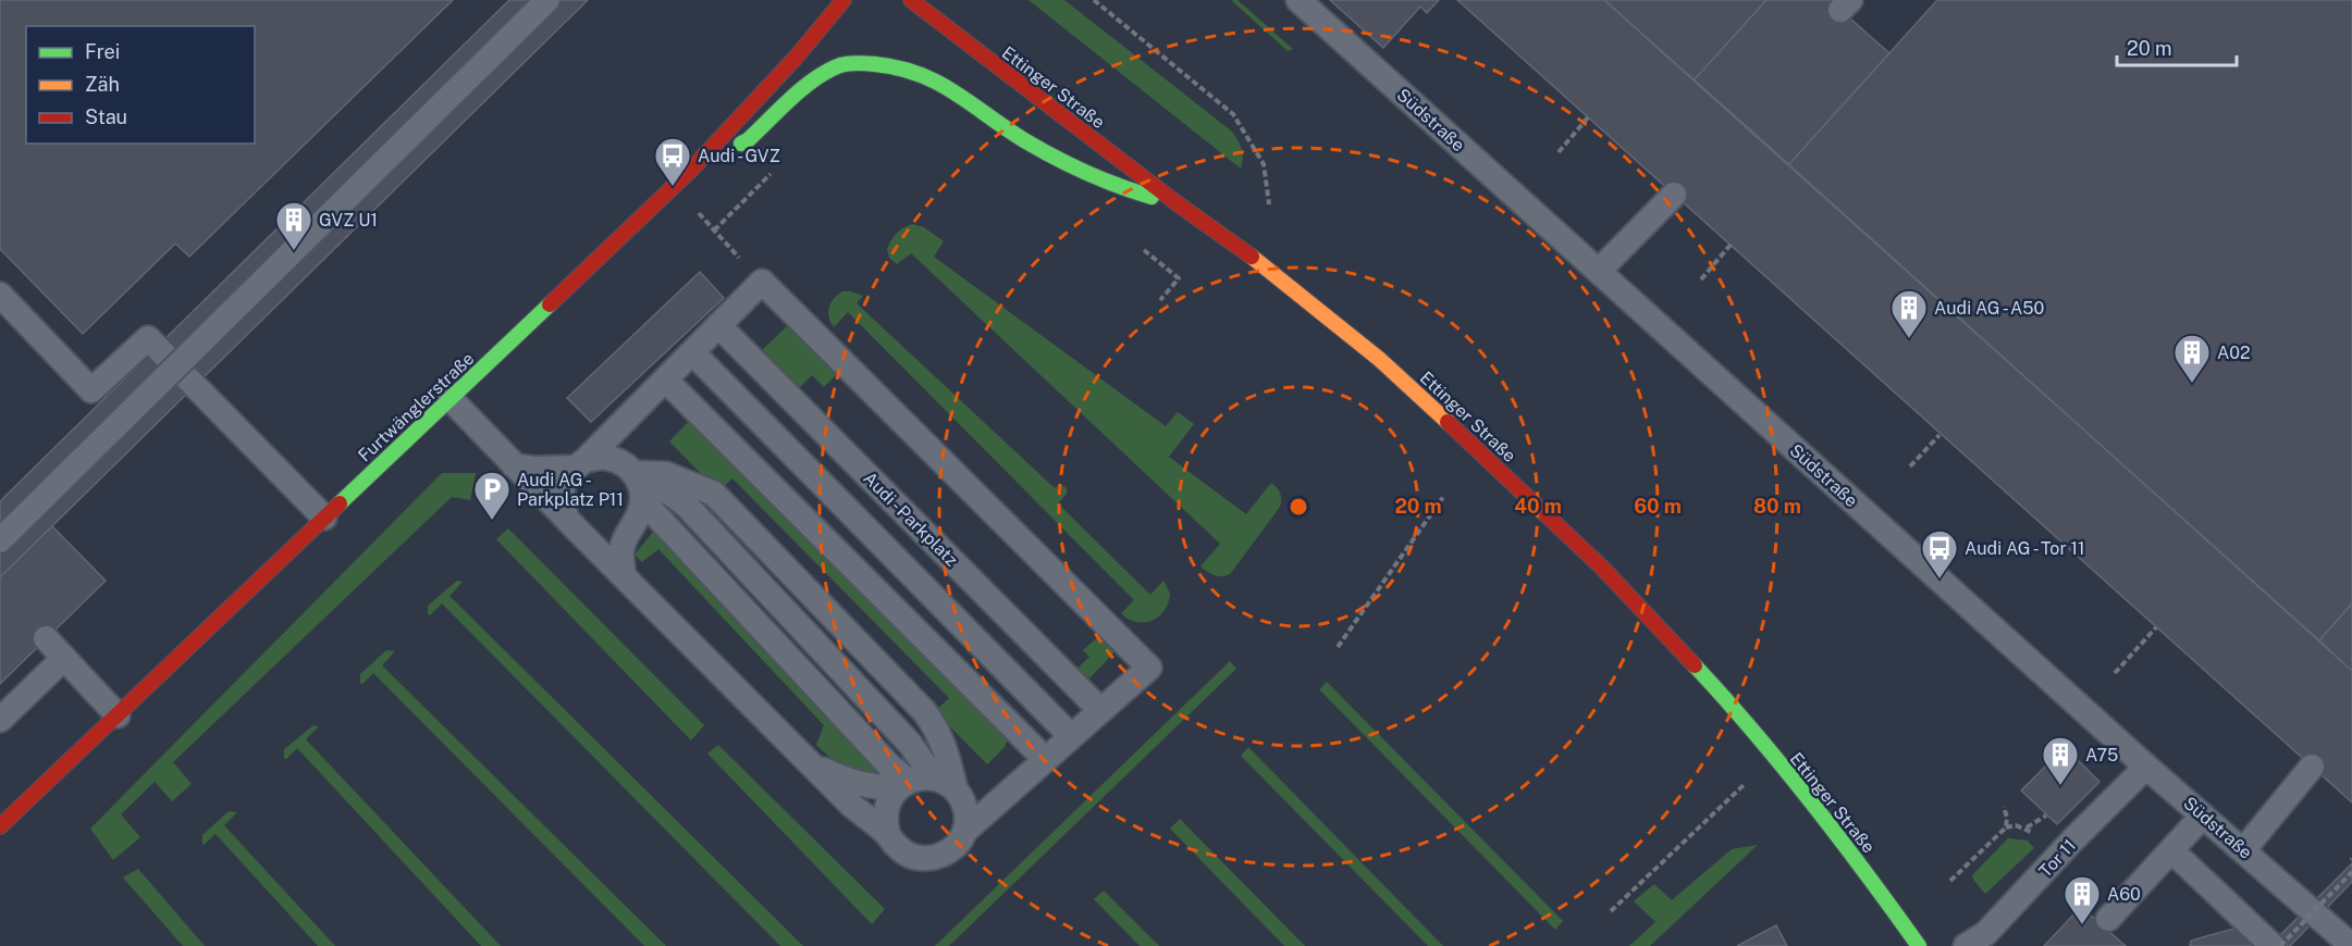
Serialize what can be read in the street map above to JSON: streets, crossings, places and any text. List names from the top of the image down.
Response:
{
  "streets": {
    "main road": ["Ettinger Straße", "Furtwänglerstraße"],
    "lane": ["Südstraße", "Audi - Parkplatz", "Tor 11"]
  },
  "crossings": [
    ["Südstraße", "Tor 11"]
  ],
  "places": {
    "bus stop": ["Audi - GVZ", "Audi AG - Tor 11"],
    "building": [
      "GVZ U1",
      "Audi AG - A50",
      "A02",
      "A75",
      "A60"
    ],
    "parking": ["Audi AG - Parkplatz P11"]
  },
  "legend": ["Frei", "Zäh", "Stau"],
  "scale_bar": "20 m",
  "rings": [
    "20 m",
    "40 m",
    "60 m",
    "80 m"
  ]
}
